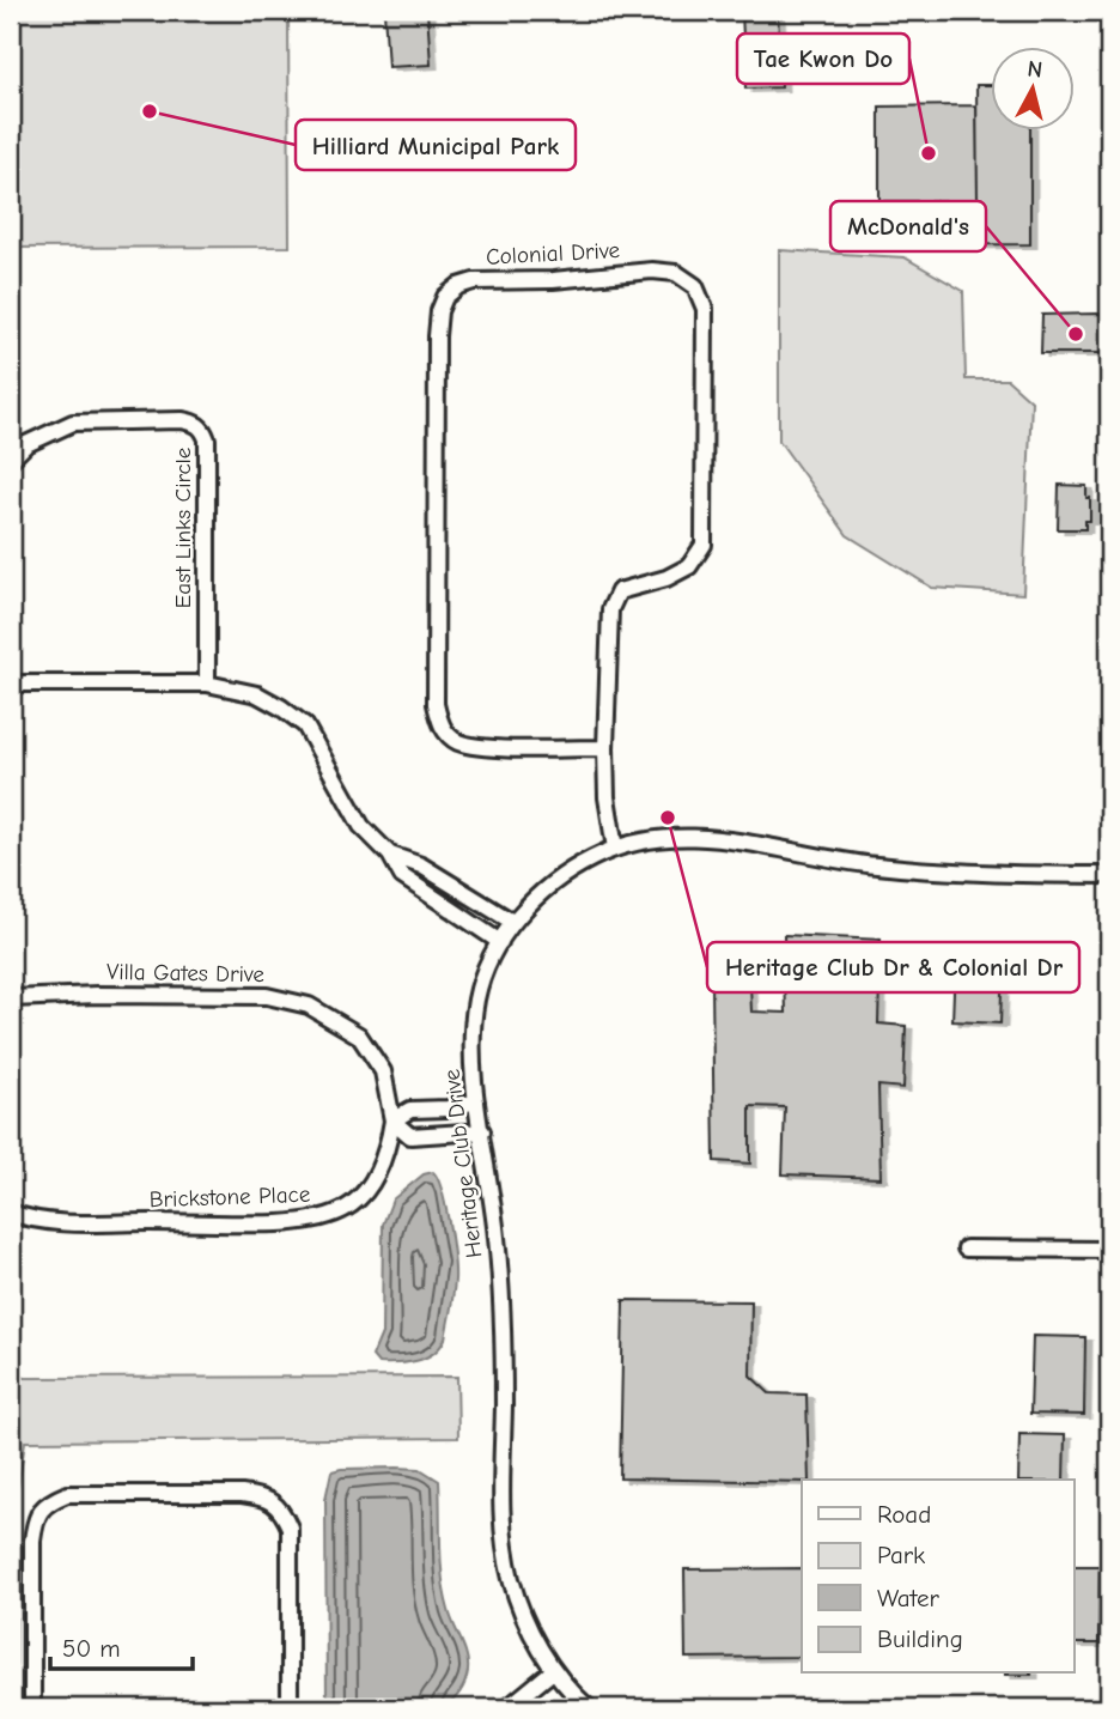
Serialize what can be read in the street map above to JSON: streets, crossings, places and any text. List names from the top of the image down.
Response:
{
  "streets": {
    "street": [
      "Colonial Drive",
      "East Links Circle",
      "Villa Gates Drive",
      "Heritage Club Drive",
      "Brickstone Place"
    ]
  },
  "crossings": [
    ["Colonial Drive", "Heritage Club Drive"],
    ["Villa Gates Drive", "Brickstone Place"]
  ],
  "places": [
    "Hilliard Municipal Park",
    "Tae Kwon Do",
    "McDonald's",
    "Heritage Club Dr & Colonial Dr"
  ],
  "legend": [
    "Road",
    "Park",
    "Water",
    "Building"
  ],
  "scale_bar": "50 m",
  "north": "top"
}
